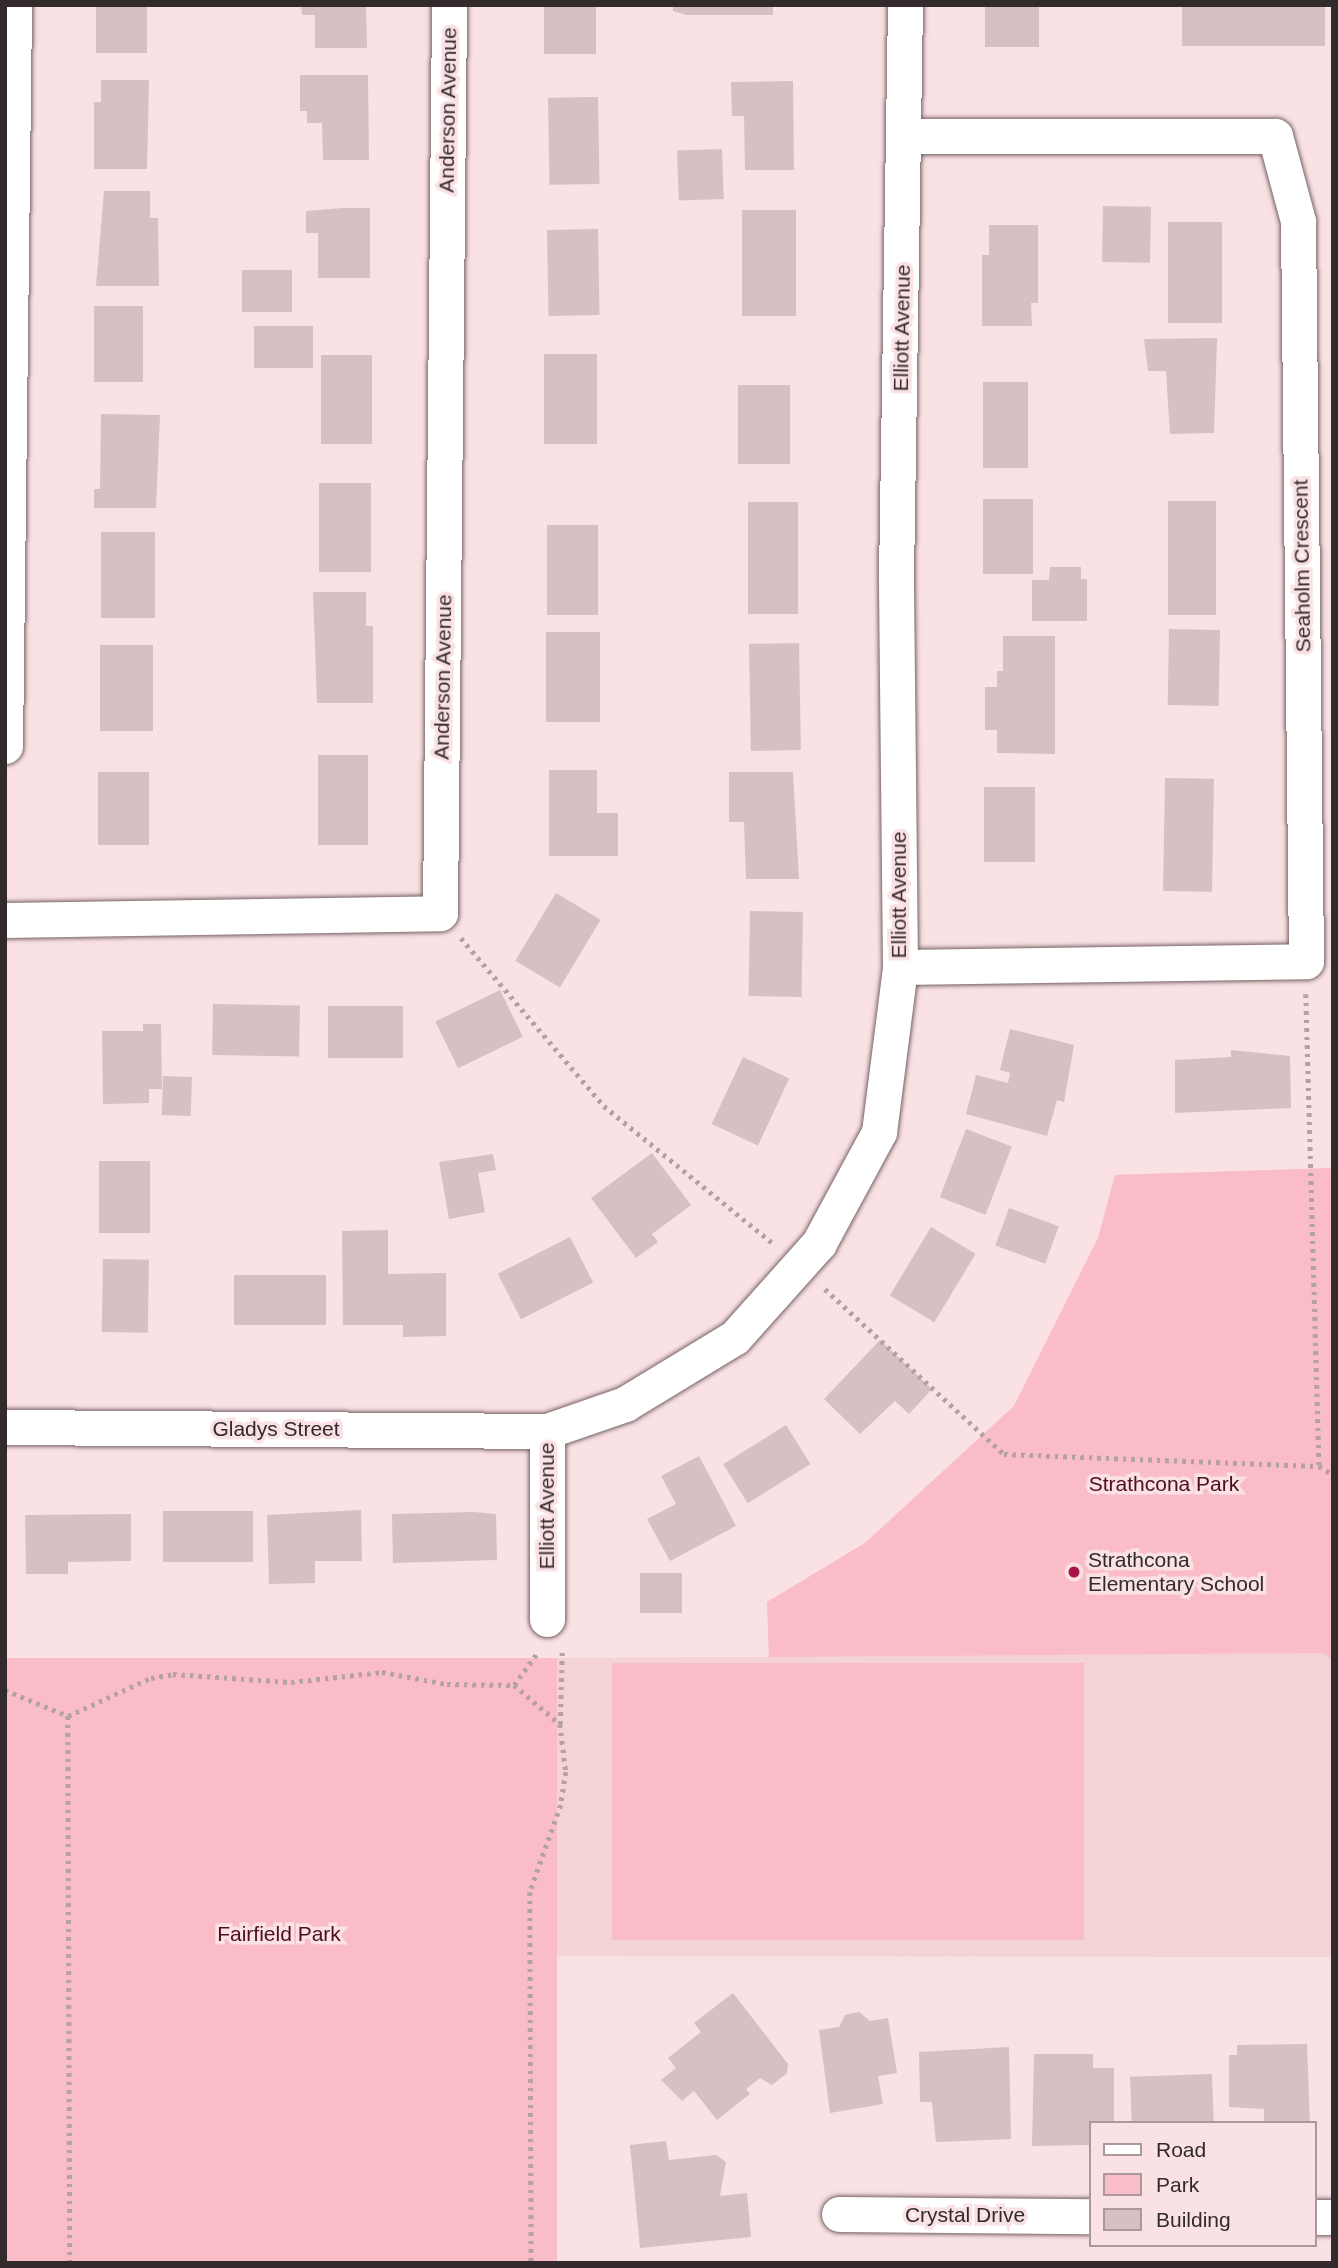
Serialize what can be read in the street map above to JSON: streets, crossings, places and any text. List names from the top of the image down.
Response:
{
  "streets": {
    "street": [
      "Anderson Avenue",
      "Elliott Avenue",
      "Seaholm Crescent",
      "Gladys Street",
      "Crystal Drive"
    ]
  },
  "crossings": [
    ["Elliott Avenue", "Seaholm Crescent"],
    ["Elliott Avenue", "Gladys Street"]
  ],
  "parks": ["Strathcona Park", "Fairfield Park"],
  "places": ["Strathcona Elementary School"],
  "legend": ["Road", "Park", "Building"]
}
